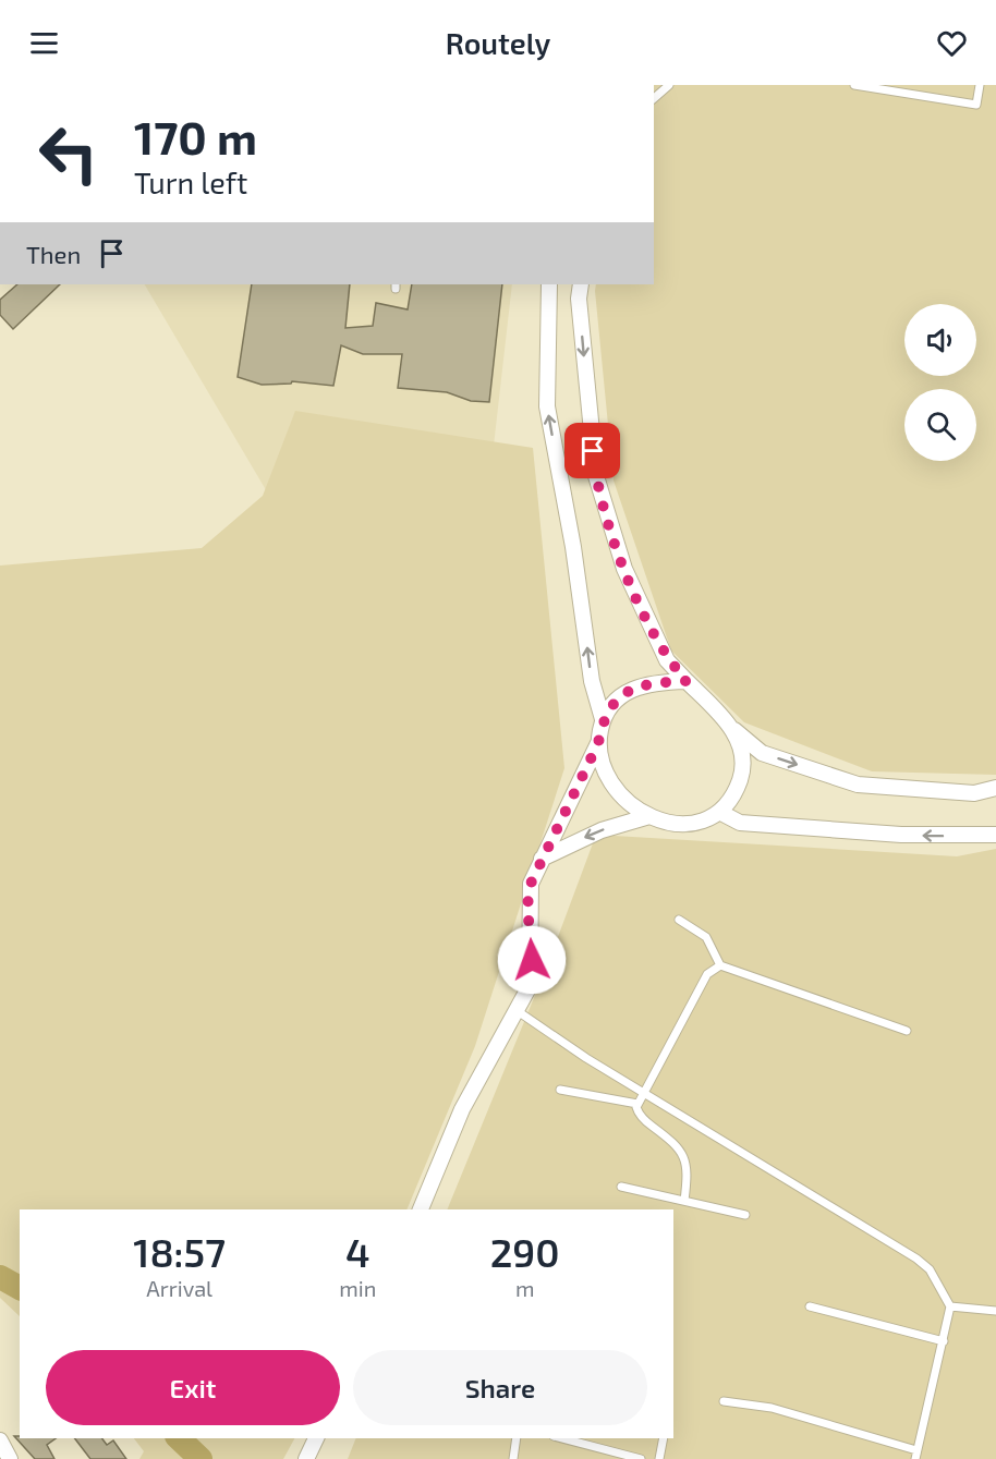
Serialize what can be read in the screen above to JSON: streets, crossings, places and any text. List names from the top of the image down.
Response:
{
  "page": {
    "header": "Routely",
    "turn": ["170 m", "Turn left"],
    "then": "Then",
    "eta": [
      "18:57",
      "Arrival",
      "4",
      "min",
      "290",
      "m"
    ],
    "buttons": ["Exit", "Share"]
  }
}
